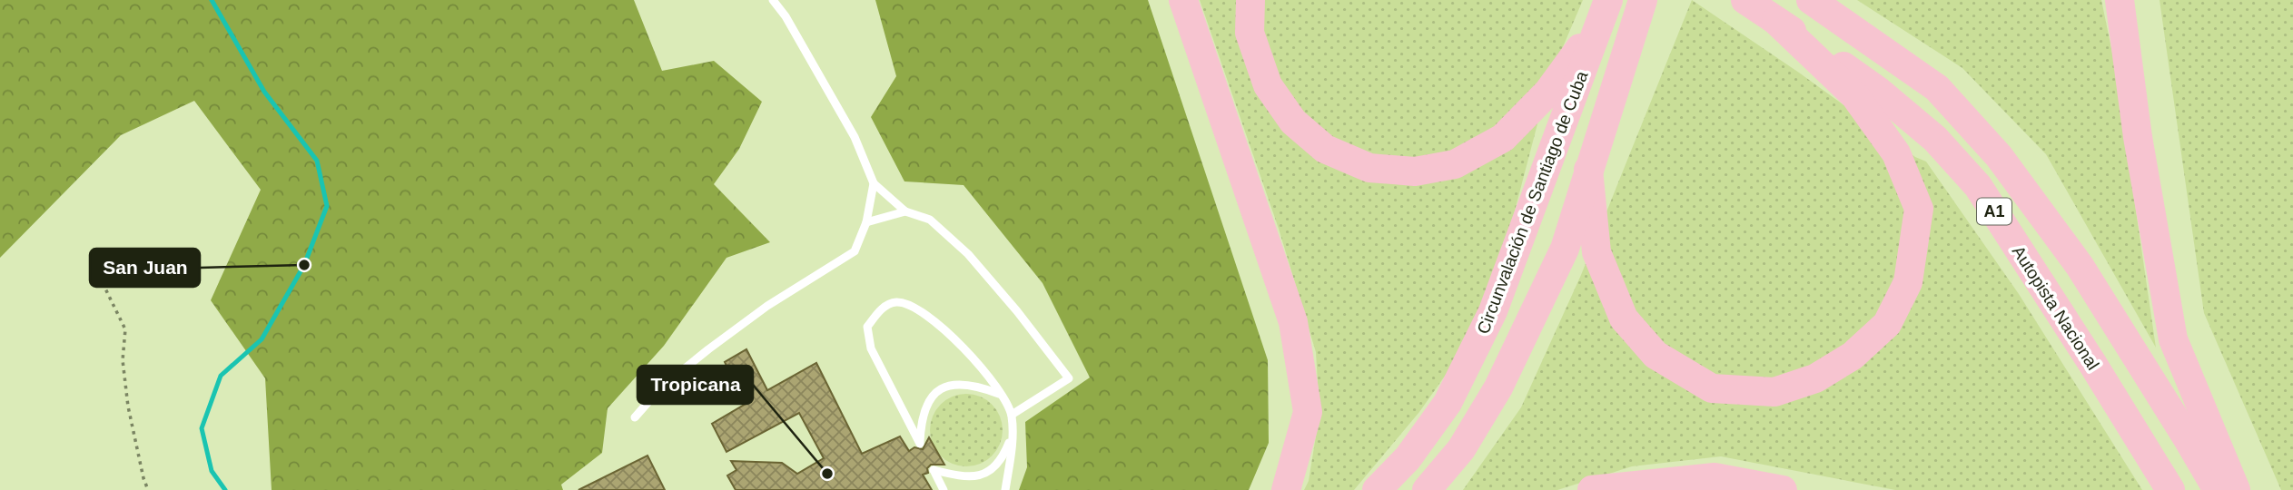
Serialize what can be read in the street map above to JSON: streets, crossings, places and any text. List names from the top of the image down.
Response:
{
  "streets": {
    "highway": ["Circunvalación de Santiago de Cuba", "A1", "Autopista Nacional"]
  },
  "places": ["San Juan", "Tropicana"]
}
